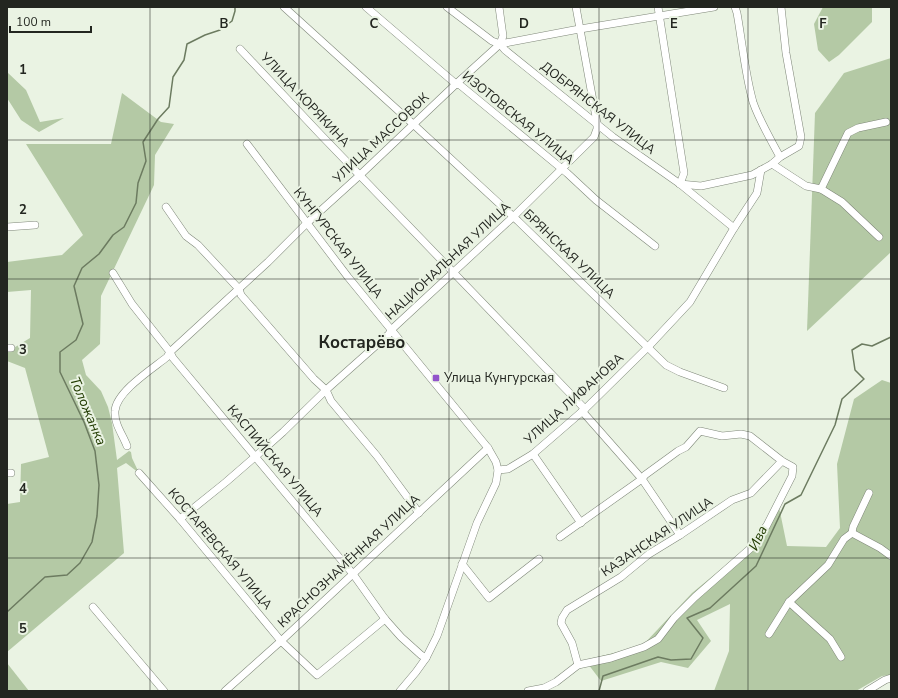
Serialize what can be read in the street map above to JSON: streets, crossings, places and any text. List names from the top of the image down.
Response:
{
  "streets": {
    "street": [
      "УЛИЦА КОРЯКИНА",
      "ДОБРЯНСКАЯ УЛИЦА",
      "ИЗОТОВСКАЯ УЛИЦА",
      "УЛИЦА МАССОВОК",
      "КУНГУРСКАЯ УЛИЦА",
      "БРЯНСКАЯ УЛИЦА",
      "НАЦИОНАЛЬНАЯ УЛИЦА",
      "УЛИЦА ЛИФАНОВА",
      "КАСПИЙСКАЯ УЛИЦА",
      "КАЗАНСКАЯ УЛИЦА",
      "КОСТАРЕВСКАЯ УЛИЦА",
      "КРАСНОЗНАМЁННАЯ УЛИЦА"
    ]
  },
  "crossings": [
    ["УЛИЦА КОРЯКИНА", "УЛИЦА МАССОВОК"],
    ["УЛИЦА КОРЯКИНА", "НАЦИОНАЛЬНАЯ УЛИЦА"],
    ["УЛИЦА КОРЯКИНА", "УЛИЦА ЛИФАНОВА"],
    ["УЛИЦА КОРЯКИНА", "КАЗАНСКАЯ УЛИЦА"],
    ["ДОБРЯНСКАЯ УЛИЦА", "УЛИЦА МАССОВОК"],
    ["ДОБРЯНСКАЯ УЛИЦА", "НАЦИОНАЛЬНАЯ УЛИЦА"],
    ["ДОБРЯНСКАЯ УЛИЦА", "УЛИЦА ЛИФАНОВА"],
    ["ИЗОТОВСКАЯ УЛИЦА", "УЛИЦА МАССОВОК"],
    ["ИЗОТОВСКАЯ УЛИЦА", "НАЦИОНАЛЬНАЯ УЛИЦА"],
    ["УЛИЦА МАССОВОК", "КУНГУРСКАЯ УЛИЦА"],
    ["УЛИЦА МАССОВОК", "БРЯНСКАЯ УЛИЦА"],
    ["УЛИЦА МАССОВОК", "КАСПИЙСКАЯ УЛИЦА"],
    ["КУНГУРСКАЯ УЛИЦА", "НАЦИОНАЛЬНАЯ УЛИЦА"],
    ["КУНГУРСКАЯ УЛИЦА", "УЛИЦА ЛИФАНОВА"],
    ["КУНГУРСКАЯ УЛИЦА", "КРАСНОЗНАМЁННАЯ УЛИЦА"],
    ["БРЯНСКАЯ УЛИЦА", "НАЦИОНАЛЬНАЯ УЛИЦА"],
    ["БРЯНСКАЯ УЛИЦА", "УЛИЦА ЛИФАНОВА"],
    ["НАЦИОНАЛЬНАЯ УЛИЦА", "КАСПИЙСКАЯ УЛИЦА"],
    ["НАЦИОНАЛЬНАЯ УЛИЦА", "КОСТАРЕВСКАЯ УЛИЦА"],
    ["КАСПИЙСКАЯ УЛИЦА", "КОСТАРЕВСКАЯ УЛИЦА"],
    ["КАСПИЙСКАЯ УЛИЦА", "КРАСНОЗНАМЁННАЯ УЛИЦА"],
    ["КОСТАРЕВСКАЯ УЛИЦА", "КРАСНОЗНАМЁННАЯ УЛИЦА"]
  ],
  "districts": ["Костарёво"],
  "water": ["Толожанка", "Ива"],
  "places": {
    "transit": ["Улица Кунгурская"]
  },
  "scale_bar": "100 m",
  "grid": {
    "columns": [
      "B",
      "C",
      "D",
      "E",
      "F"
    ],
    "rows": [
      "1",
      "2",
      "3",
      "4",
      "5"
    ]
  }
}
